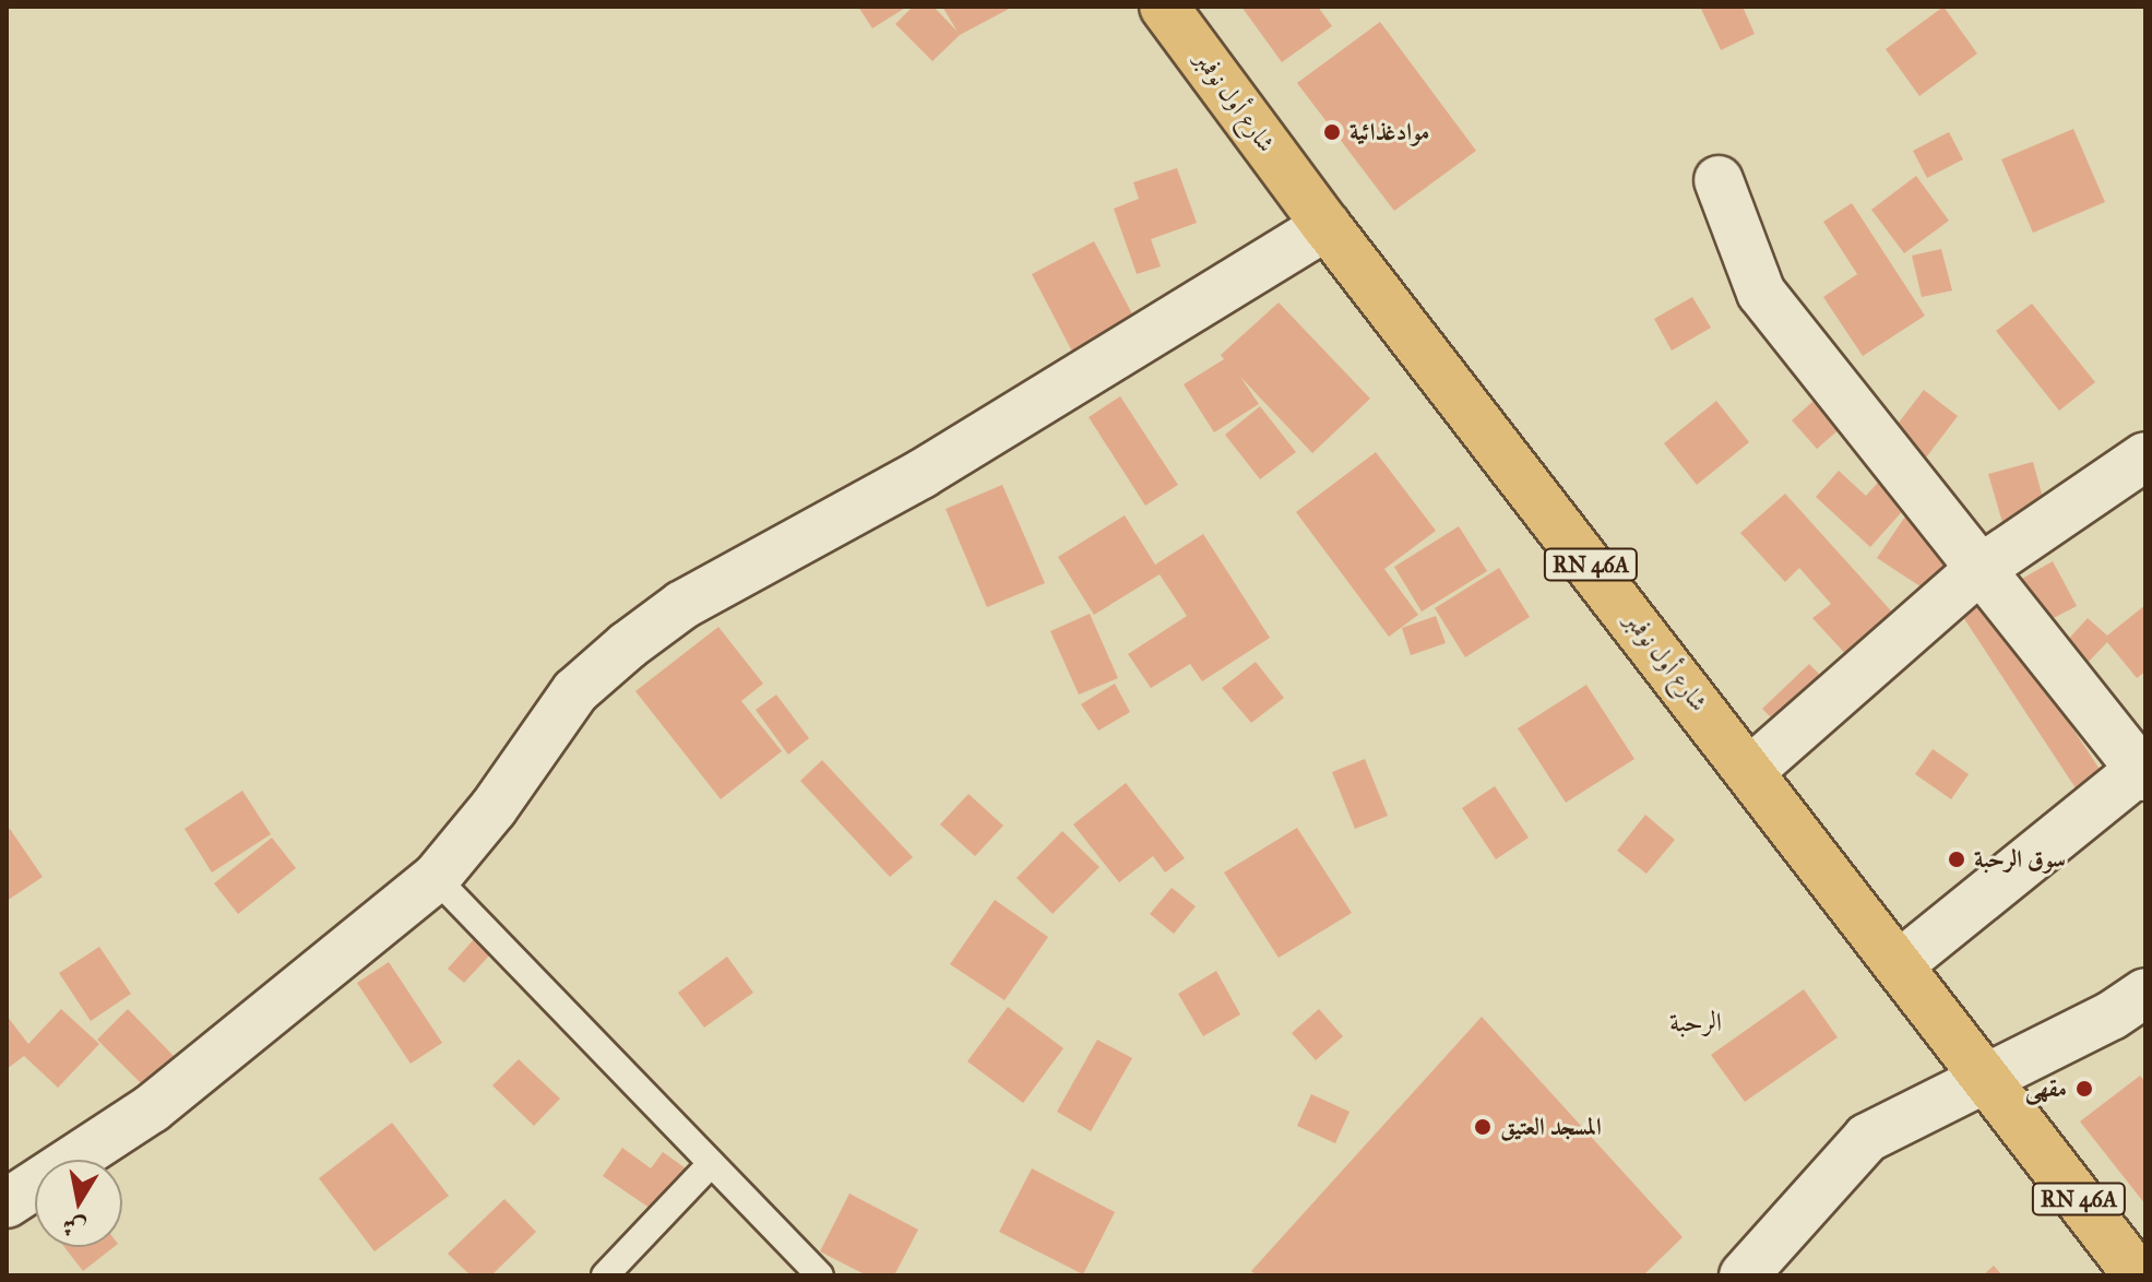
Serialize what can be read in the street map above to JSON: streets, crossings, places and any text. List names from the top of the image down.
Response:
{
  "streets": {
    "main road": ["شارع أول نوفمبر", "RN 46A"]
  },
  "districts": ["الرحبة"],
  "places": [
    "موادغذائية",
    "سوق الرحبة",
    "مقهى",
    "المسجد العتيق"
  ],
  "north": "bottom"
}
